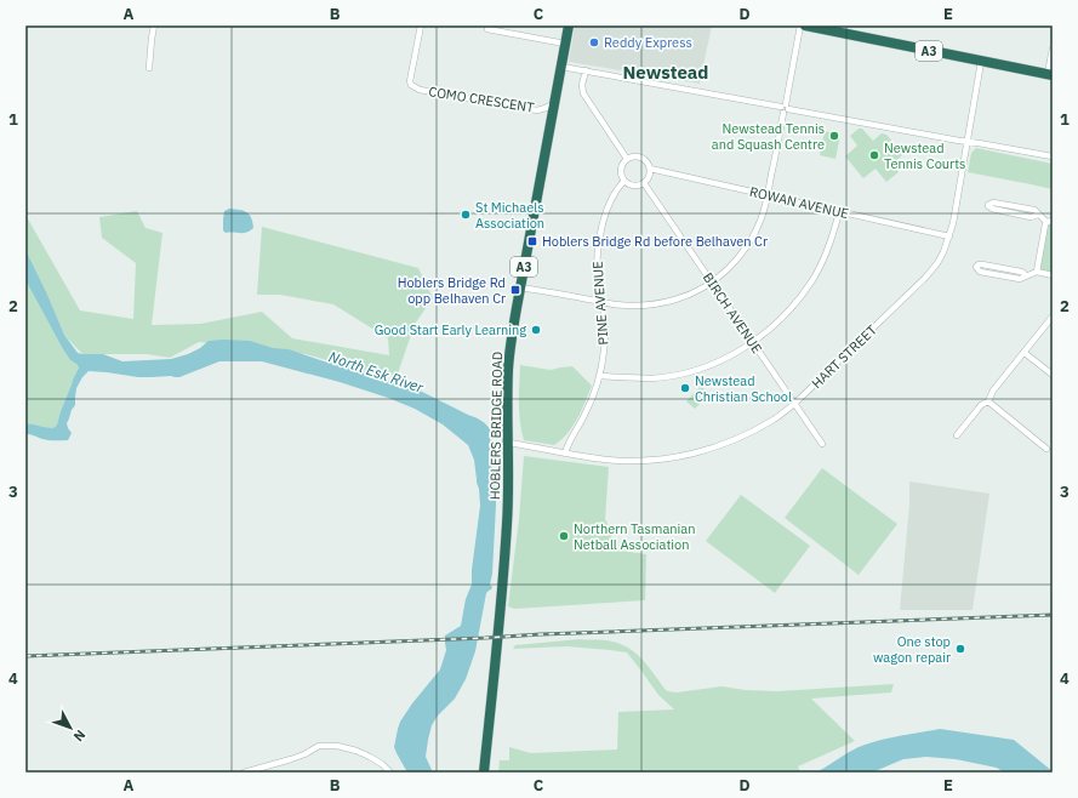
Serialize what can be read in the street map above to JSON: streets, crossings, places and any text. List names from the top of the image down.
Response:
{
  "streets": {
    "highway": ["A3", "HOBLERS BRIDGE ROAD"],
    "street": [
      "COMO CRESCENT",
      "ROWAN AVENUE",
      "PINE AVENUE",
      "BIRCH AVENUE",
      "HART STREET"
    ]
  },
  "crossings": [
    ["A3", "HART STREET"],
    ["COMO CRESCENT", "HOBLERS BRIDGE ROAD"],
    ["ROWAN AVENUE", "PINE AVENUE"],
    ["ROWAN AVENUE", "BIRCH AVENUE"],
    ["ROWAN AVENUE", "HART STREET"],
    ["PINE AVENUE", "BIRCH AVENUE"],
    ["PINE AVENUE", "HART STREET"],
    ["BIRCH AVENUE", "HART STREET"],
    ["HART STREET", "HOBLERS BRIDGE ROAD"]
  ],
  "districts": ["Newstead"],
  "water": ["North Esk River"],
  "places": {
    "other": [
      "Reddy Express",
      "Newstead Tennis and Squash Centre",
      "Newstead Tennis Courts",
      "St Michaels Association",
      "Good Start Early Learning",
      "Newstead Christian School",
      "Northern Tasmanian Netball Association",
      "One stop wagon repair"
    ],
    "transit": ["Hoblers Bridge Rd before Belhaven Cr", "Hoblers Bridge Rd opp Belhaven Cr"]
  },
  "north": "bottom right",
  "grid": {
    "columns": [
      "A",
      "B",
      "C",
      "D",
      "E"
    ],
    "rows": [
      "1",
      "2",
      "3",
      "4"
    ]
  }
}
